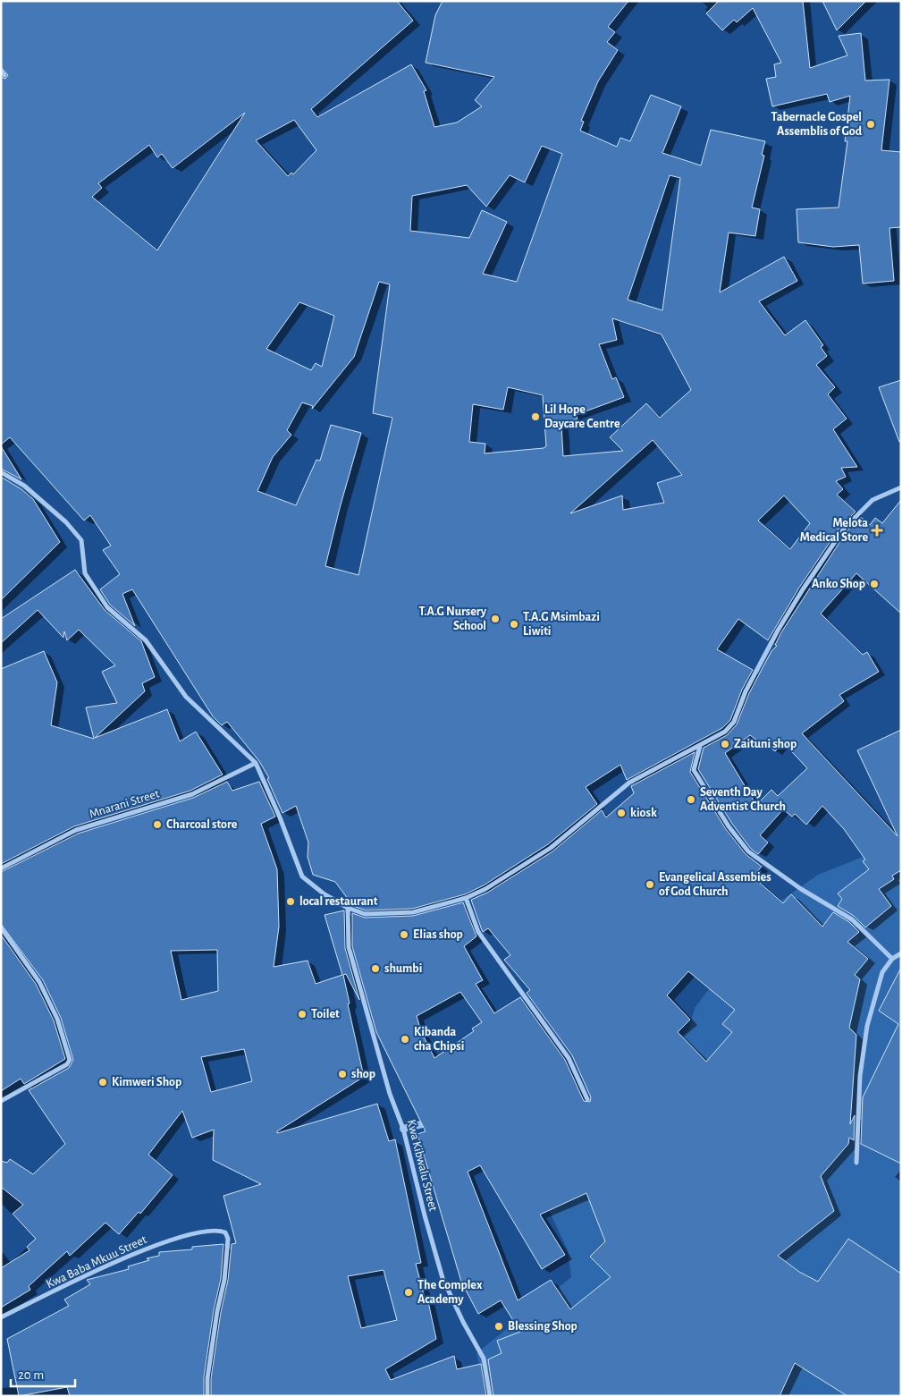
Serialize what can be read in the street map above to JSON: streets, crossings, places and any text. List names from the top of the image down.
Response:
{
  "streets": {
    "street": ["Mnarani Street", "Kwa Kibwalu Street", "Kwa Baba Mkuu Street"]
  },
  "places": {
    "other": [
      "Tabernacle Gospel Assemblis of God",
      "Lil Hope Daycare Centre",
      "Anko Shop",
      "T.A.G Nursery School",
      "T.A.G Msimbazi Liwiti",
      "Zaituni shop",
      "Seventh Day Adventist Church",
      "kiosk",
      "Charcoal store",
      "Evangelical Assembies of God Church",
      "local restaurant",
      "Elias shop",
      "shumbi",
      "Toilet",
      "Kibanda cha Chipsi",
      "shop",
      "Kimweri Shop",
      "The Complex Academy",
      "Blessing Shop"
    ],
    "health": ["Melota Medical Store"]
  },
  "scale_bar": "20 m"
}
